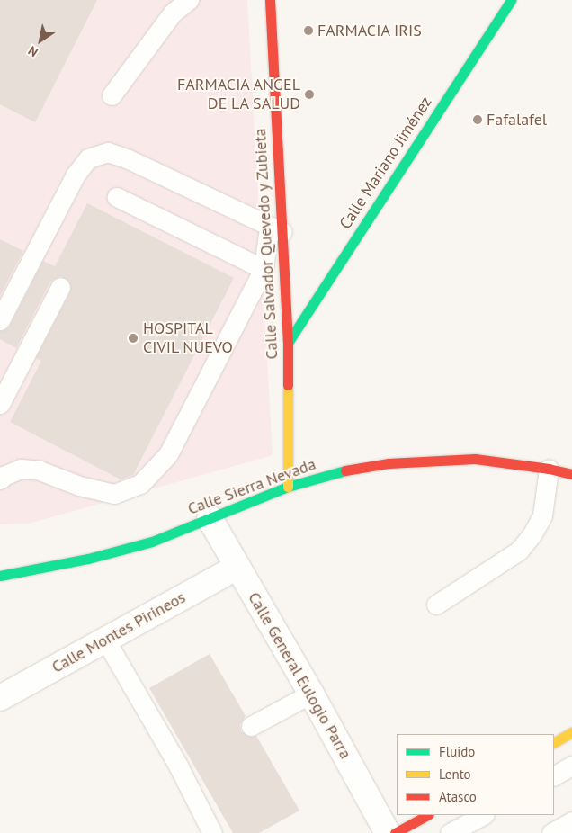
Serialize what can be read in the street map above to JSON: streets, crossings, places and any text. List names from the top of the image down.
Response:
{
  "streets": {
    "street": [
      "Calle Mariano Jiménez",
      "Calle Salvador Quevedo y Zubieta",
      "Calle Sierra Nevada",
      "Calle Montes Pirineos",
      "Calle General Eulogio Parra"
    ]
  },
  "crossings": [
    ["Calle Mariano Jiménez", "Calle Salvador Quevedo y Zubieta"],
    ["Calle Salvador Quevedo y Zubieta", "Calle Sierra Nevada"],
    ["Calle Sierra Nevada", "Calle General Eulogio Parra"],
    ["Calle Montes Pirineos", "Calle General Eulogio Parra"]
  ],
  "places": [
    "FARMACIA IRIS",
    "FARMACIA ANGEL DE LA SALUD",
    "Fafalafel",
    "HOSPITAL CIVIL NUEVO"
  ],
  "legend": ["Fluido", "Lento", "Atasco"],
  "north": "bottom left"
}
